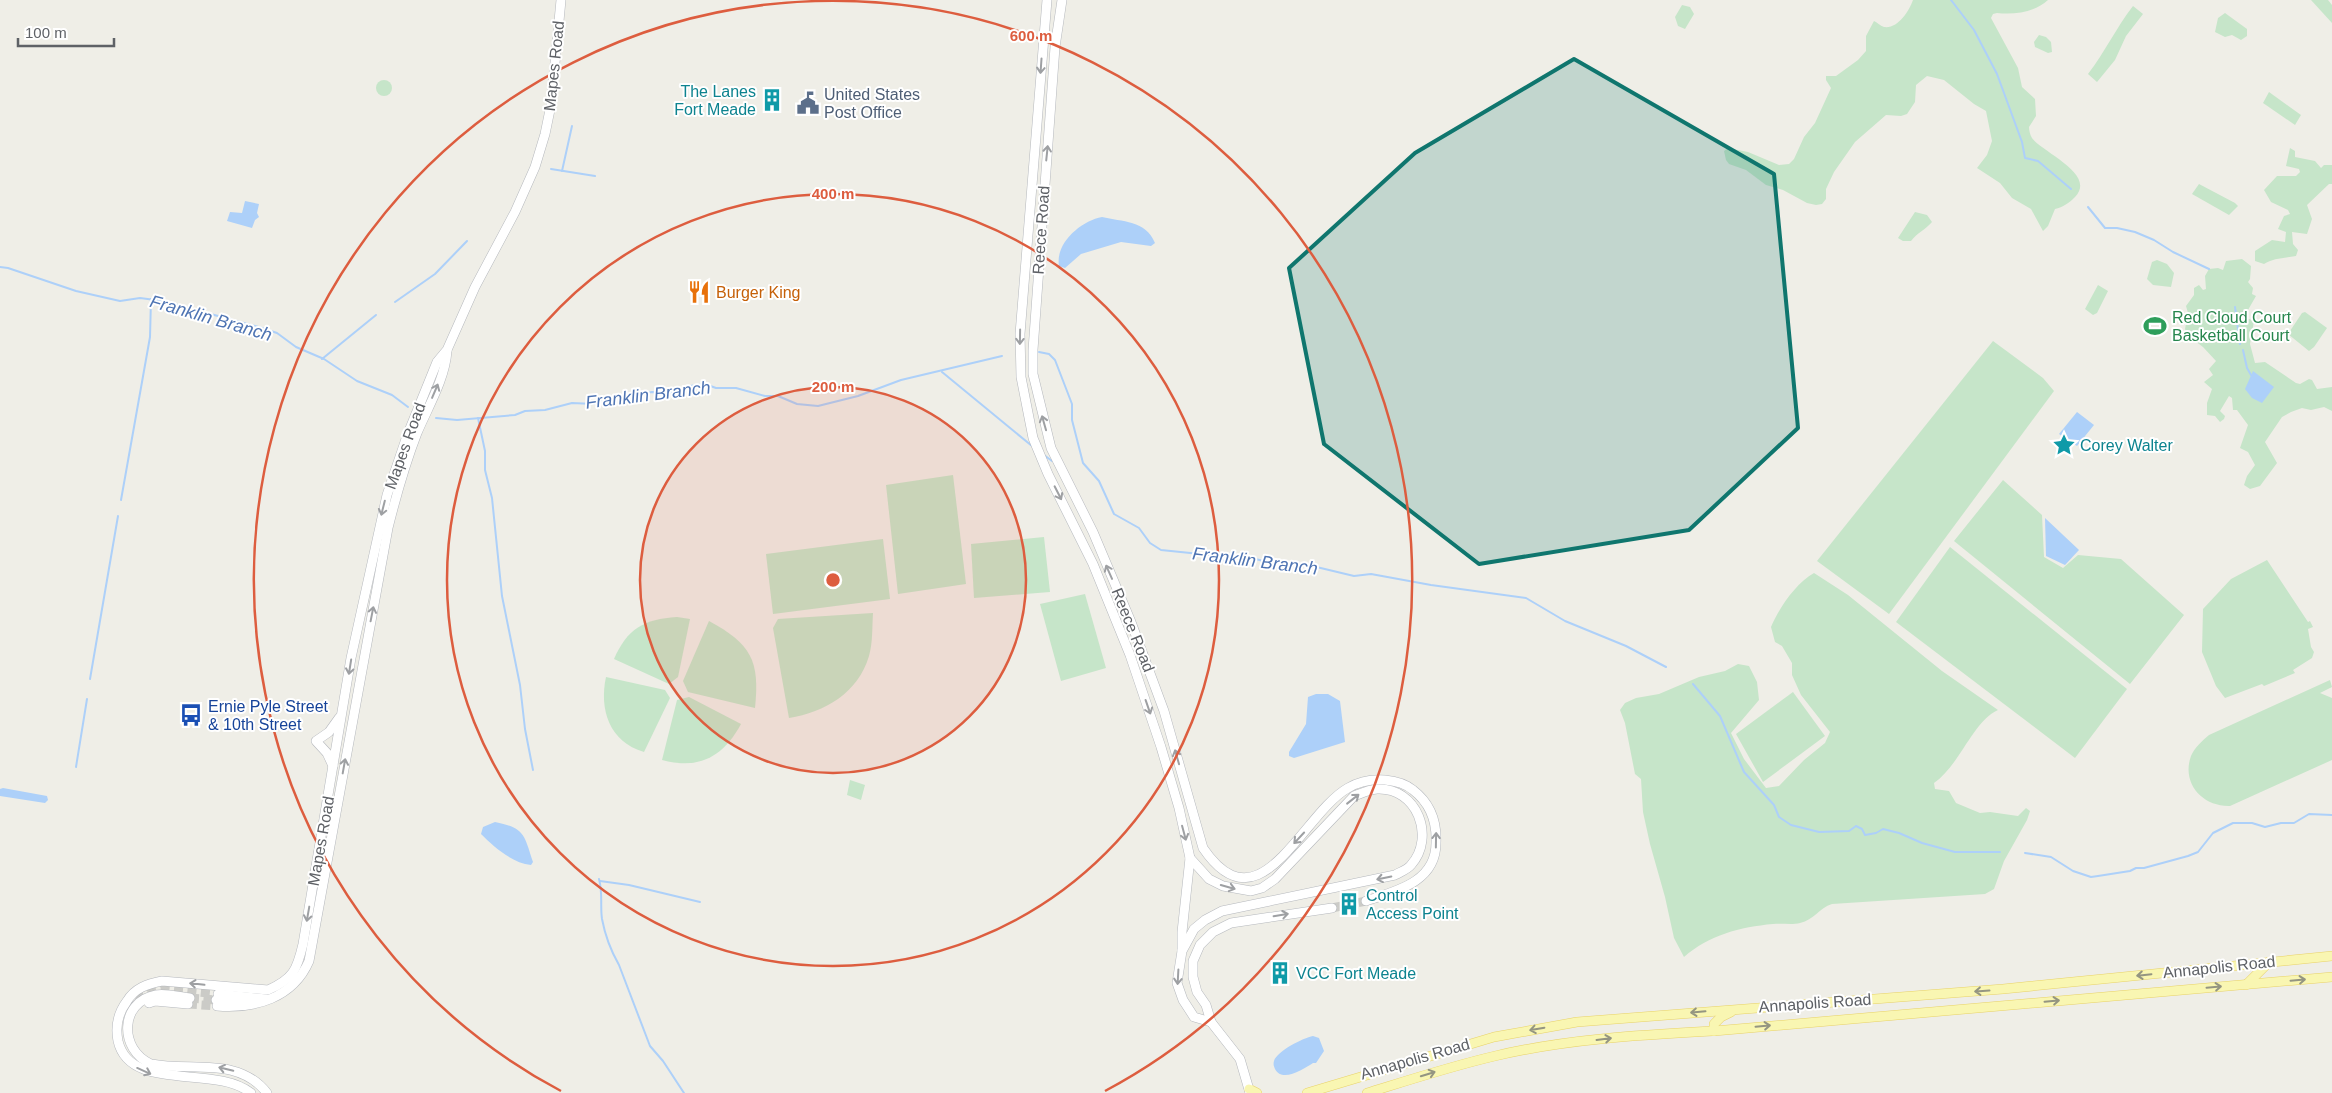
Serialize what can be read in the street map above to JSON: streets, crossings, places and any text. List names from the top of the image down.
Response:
{
  "streets": {
    "main road": ["Annapolis Road"],
    "street": ["Mapes Road", "Reece Road"]
  },
  "water": ["Franklin Branch"],
  "places": {
    "building": ["The Lanes Fort Meade", "Control Access Point", "VCC Fort Meade"],
    "public building": ["United States Post Office"],
    "restaurant": ["Burger King"],
    "sports": ["Red Cloud Court Basketball Court"],
    "place": ["Corey Walter"],
    "bus stop": ["Ernie Pyle Street & 10th Street"]
  },
  "scale_bar": "100 m",
  "rings": ["600 m", "400 m", "200 m"]
}
